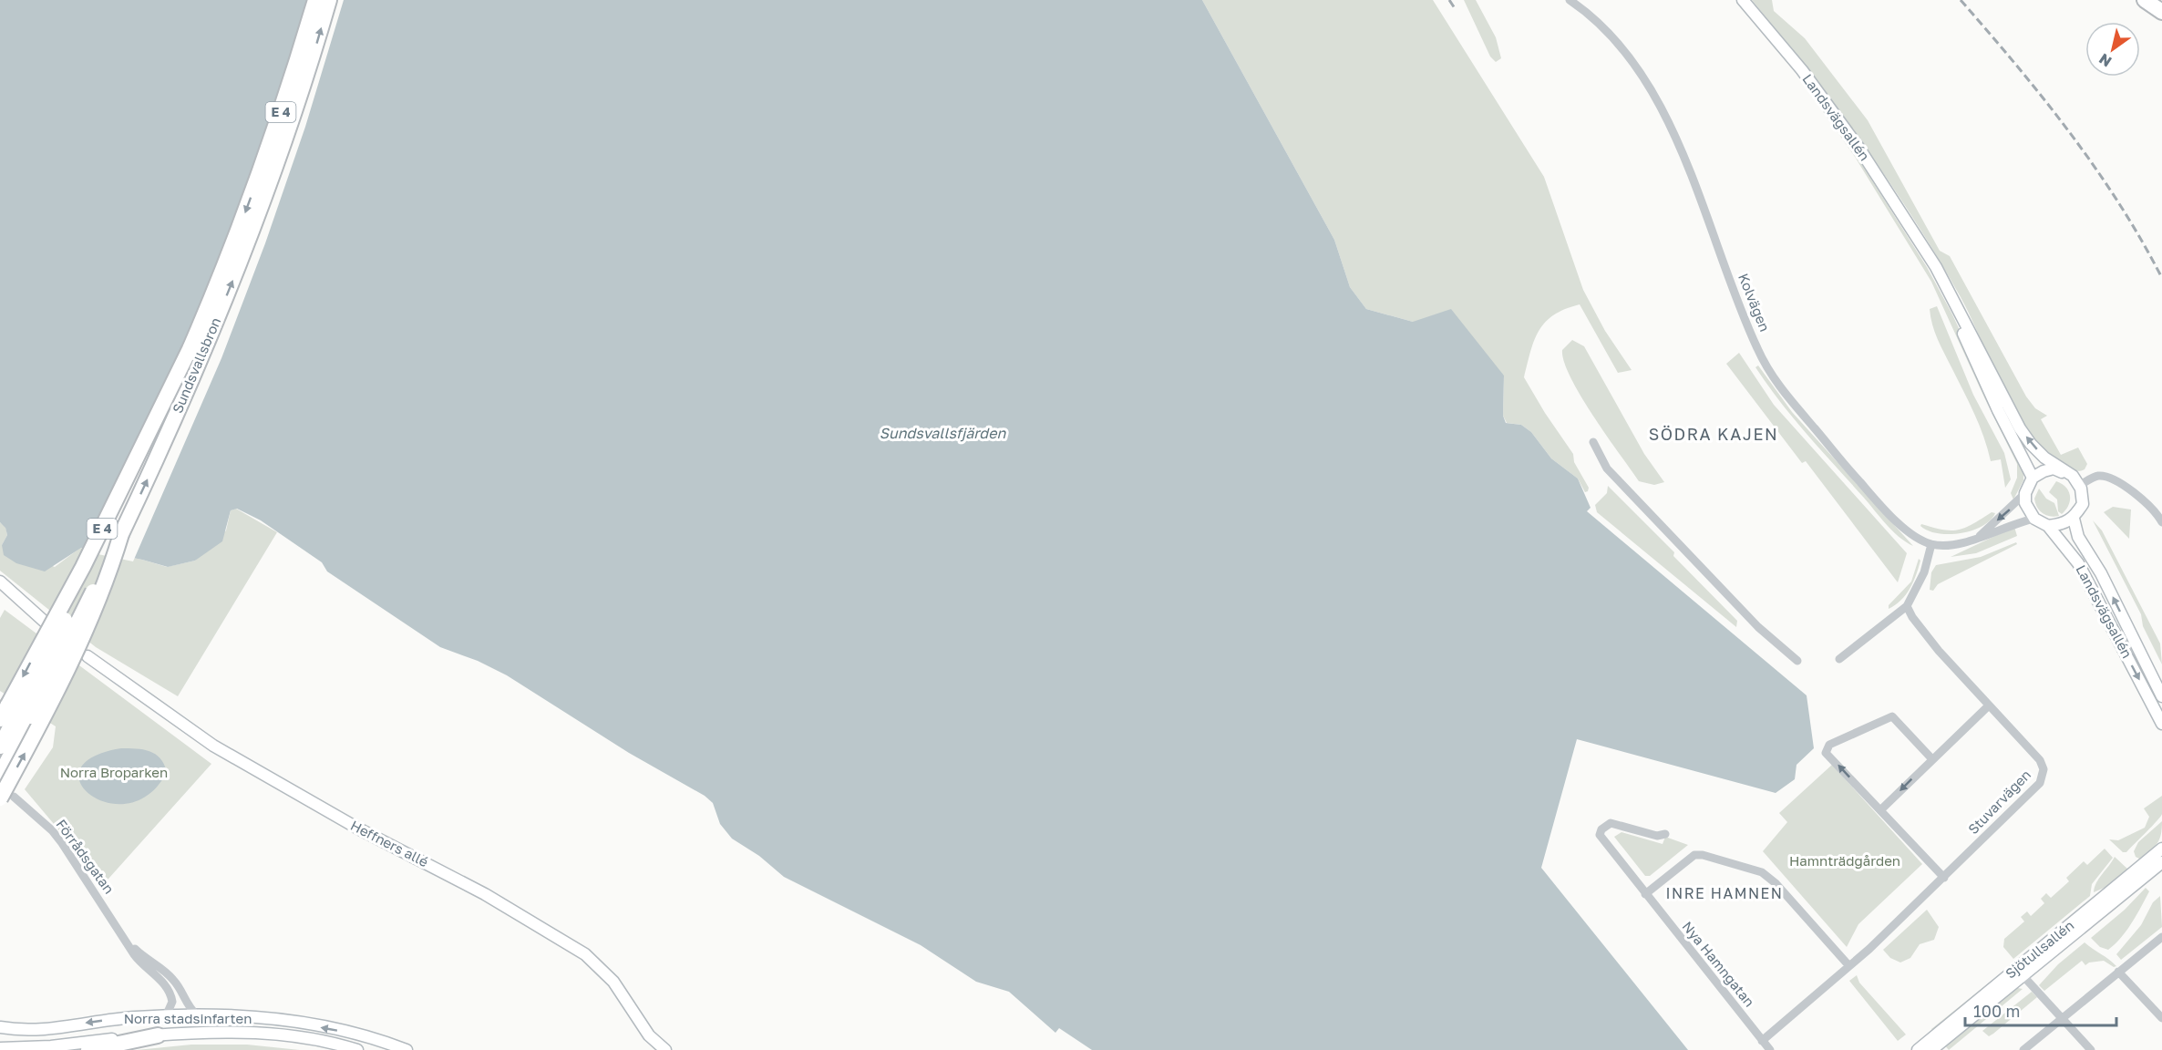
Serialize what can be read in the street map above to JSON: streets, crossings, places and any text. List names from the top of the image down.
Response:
{
  "streets": {
    "highway": ["E 4", "Sundsvallsbron"],
    "main road": [
      "Landsvägsallén",
      "Heffners allé",
      "Sjötullsallén",
      "Norra stadsinfarten"
    ],
    "street": [
      "Kolvägen",
      "Stuvarvägen",
      "Förrådsgatan",
      "Nya Hamngatan"
    ]
  },
  "crossings": [
    ["E 4", "Sundsvallsbron"],
    ["E 4", "Förrådsgatan"],
    ["Stuvarvägen", "Nya Hamngatan"],
    ["Förrådsgatan", "Norra stadsinfarten"]
  ],
  "districts": ["SÖDRA KAJEN", "INRE HAMNEN"],
  "water": ["Sundsvallsfjärden"],
  "parks": ["Norra Broparken", "Hamnträdgården"],
  "scale_bar": "100 m",
  "north": "bottom left"
}
